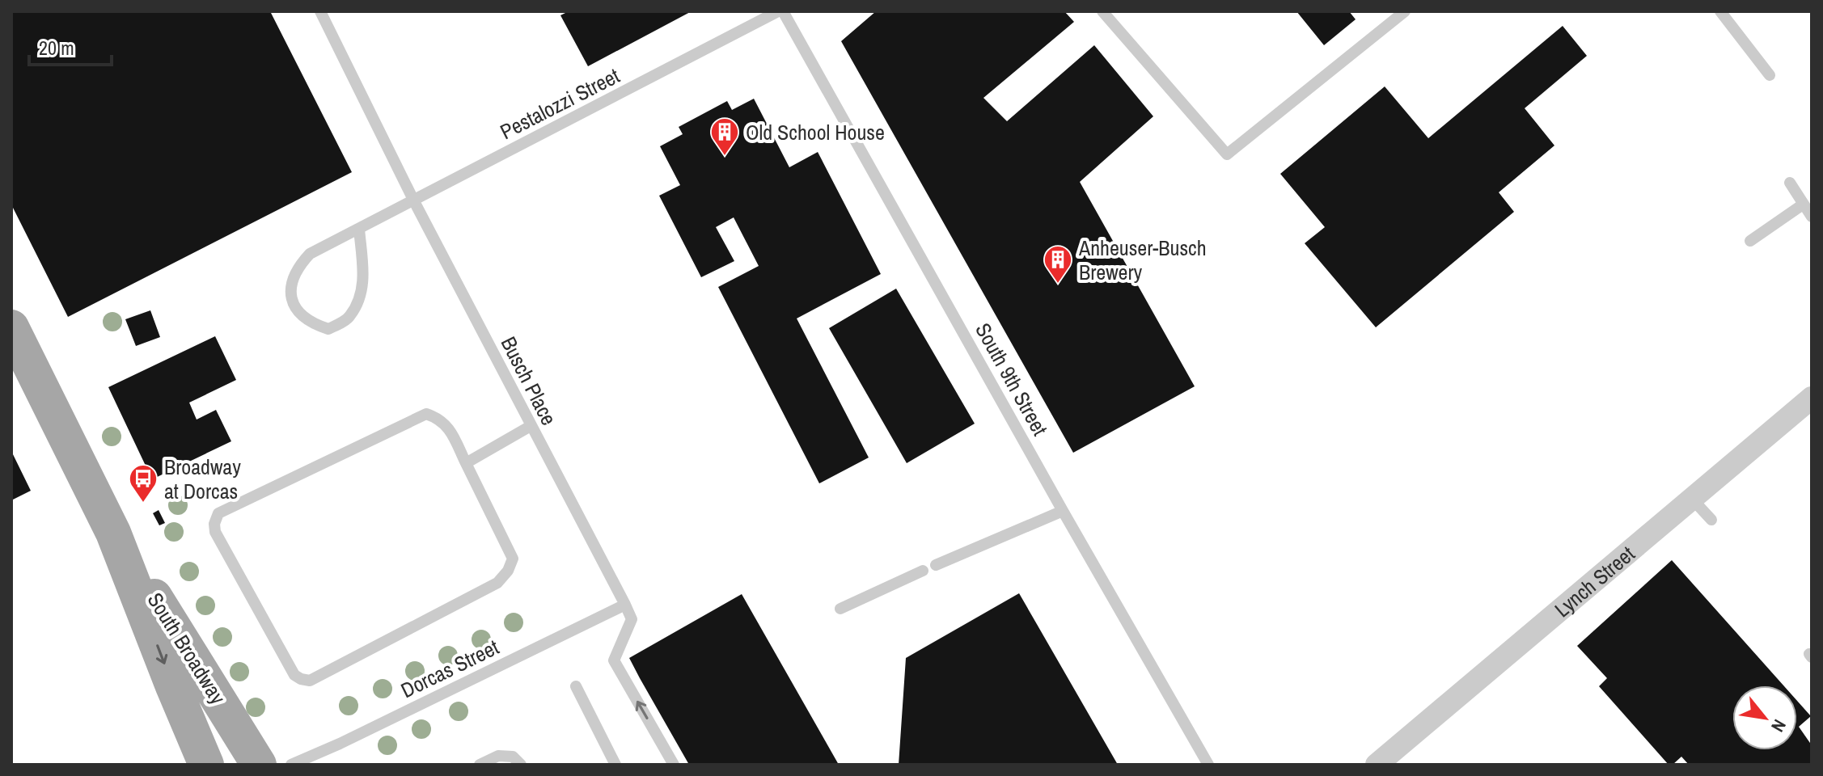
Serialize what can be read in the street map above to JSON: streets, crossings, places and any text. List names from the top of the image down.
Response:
{
  "streets": {
    "main road": ["South Broadway"],
    "street": ["Lynch Street"],
    "lane": [
      "Pestalozzi Street",
      "South 9th Street",
      "Busch Place",
      "Dorcas Street"
    ]
  },
  "crossings": [
    ["Pestalozzi Street", "South 9th Street"],
    ["Pestalozzi Street", "Busch Place"],
    ["Busch Place", "Dorcas Street"]
  ],
  "places": {
    "building": ["Old School House", "Anheuser-Busch Brewery"],
    "bus stop": ["Broadway at Dorcas"]
  },
  "scale_bar": "20 m",
  "north": "bottom right"
}
